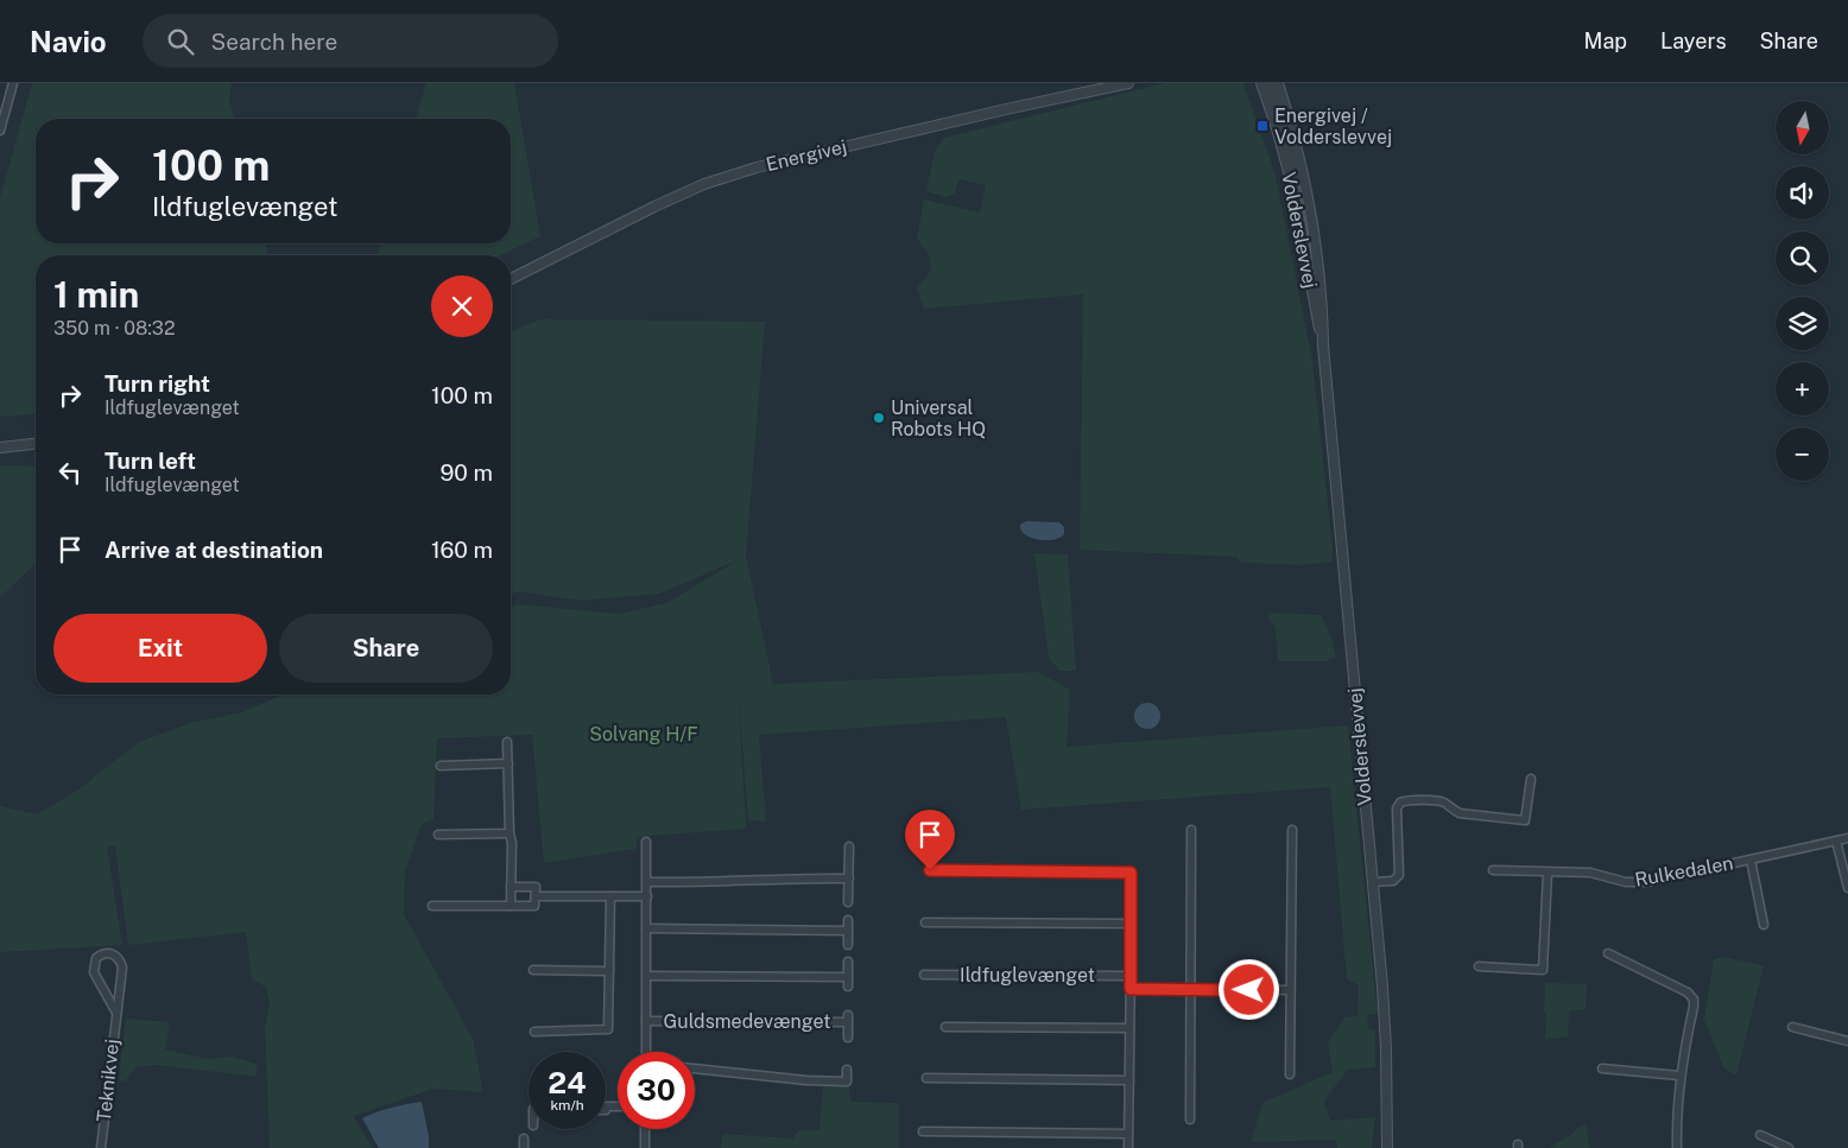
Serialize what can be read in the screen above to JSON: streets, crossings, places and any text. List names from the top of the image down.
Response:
{
  "streets": {
    "street": [
      "Energivej",
      "Volderslevvej",
      "Rulkedalen",
      "Ildfuglevænget",
      "Guldsmedevænget",
      "Teknikvej"
    ]
  },
  "parks": ["Solvang H/F"],
  "places": {
    "transit": ["Energivej / Volderslevvej"],
    "other": ["Universal Robots HQ"]
  },
  "north": "bottom",
  "page": {
    "header": "Navio",
    "search": "Search here",
    "nav": ["Map", "Layers", "Share"],
    "map_buttons": ["+", "−"],
    "turn": ["100 m", "Ildfuglevænget"],
    "heading": ["1 min", "350 m · 08:32"],
    "list": [
      {
        "name": "Turn right",
        "note": "Ildfuglevænget",
        "value": "100 m"
      },
      {
        "name": "Turn left",
        "note": "Ildfuglevænget",
        "value": "90 m"
      },
      {
        "name": "Arrive at destination",
        "value": "160 m"
      }
    ],
    "buttons": ["Exit", "Share"],
    "speed": "24 km/h",
    "limit": "30"
  }
}
